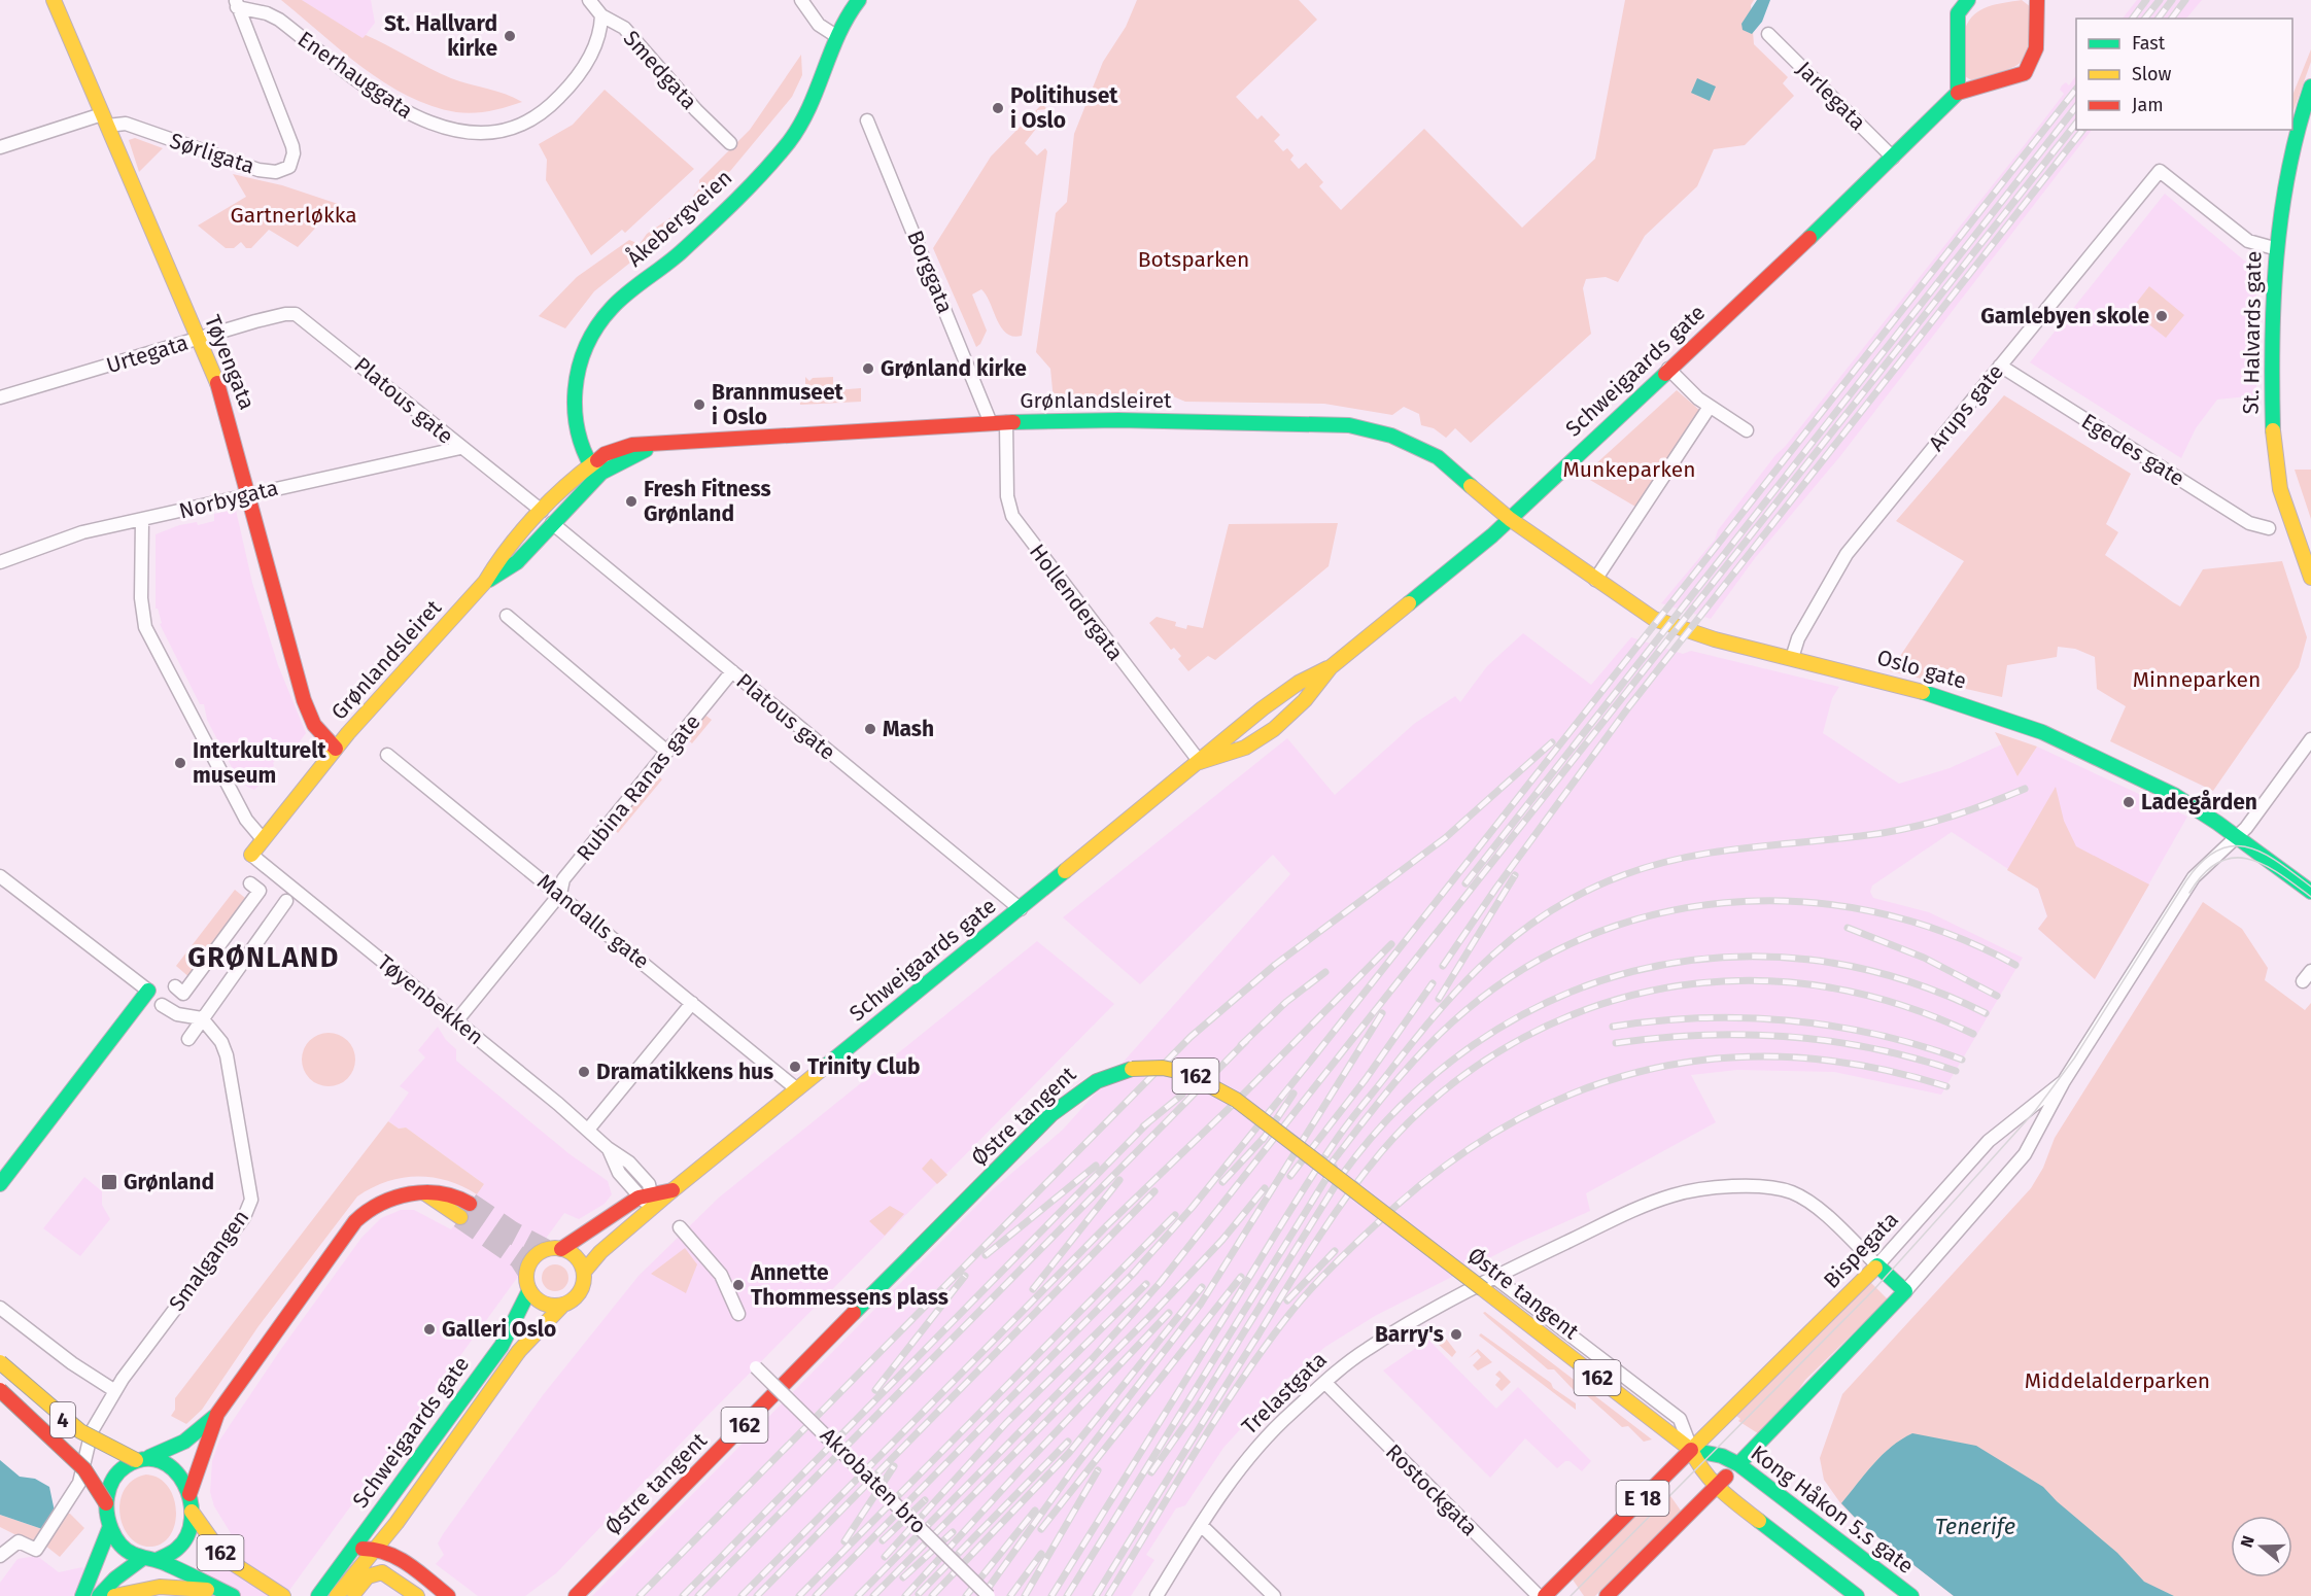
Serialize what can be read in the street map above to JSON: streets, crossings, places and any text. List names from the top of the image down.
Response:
{
  "streets": {
    "main road": [
      "Åkebergveien",
      "St. Halvards gate",
      "Tøyengata",
      "Schweigaards gate",
      "Grønlandsleiret",
      "Oslo gate",
      "162",
      "Østre tangent",
      "Bispegata",
      "Trelastgata",
      "4",
      "E 18",
      "Kong Håkon 5.s gate"
    ],
    "street": [
      "Smedgata",
      "Enerhauggata",
      "Jarlegata",
      "Sørligata",
      "Borggata",
      "Urtegata",
      "Platous gate",
      "Arups gate",
      "Egedes gate",
      "Norbygata",
      "Hollendergata",
      "Rubina Ranas gate",
      "Mandalls gate",
      "Tøyenbekken",
      "Smalgangen",
      "Akrobaten bro",
      "Rostockgata"
    ]
  },
  "crossings": [
    ["Smedgata", "Enerhauggata"],
    ["Enerhauggata", "Sørligata"],
    ["Jarlegata", "Schweigaards gate"],
    ["Sørligata", "Tøyengata"],
    ["Åkebergveien", "Grønlandsleiret"],
    ["Borggata", "Grønlandsleiret"],
    ["St. Halvards gate", "Arups gate"],
    ["Urtegata", "Tøyengata"],
    ["Urtegata", "Platous gate"],
    ["Tøyengata", "Grønlandsleiret"],
    ["Tøyengata", "Norbygata"],
    ["Schweigaards gate", "Platous gate"],
    ["Schweigaards gate", "Grønlandsleiret"],
    ["Schweigaards gate", "Hollendergata"],
    ["Schweigaards gate", "Oslo gate"],
    ["Schweigaards gate", "Mandalls gate"],
    ["Schweigaards gate", "Tøyenbekken"],
    ["Platous gate", "Grønlandsleiret"],
    ["Platous gate", "Norbygata"],
    ["Platous gate", "Rubina Ranas gate"],
    ["Grønlandsleiret", "Hollendergata"],
    ["Grønlandsleiret", "Oslo gate"],
    ["Grønlandsleiret", "Tøyenbekken"],
    ["Arups gate", "Egedes gate"],
    ["Arups gate", "Oslo gate"],
    ["Oslo gate", "Bispegata"],
    ["Rubina Ranas gate", "Mandalls gate"],
    ["Rubina Ranas gate", "Tøyenbekken"],
    ["162", "Østre tangent"],
    ["162", "Bispegata"],
    ["162", "4"],
    ["162", "E 18"],
    ["162", "Kong Håkon 5.s gate"],
    ["Østre tangent", "Bispegata"],
    ["Østre tangent", "E 18"],
    ["Østre tangent", "Kong Håkon 5.s gate"],
    ["Bispegata", "Trelastgata"],
    ["Bispegata", "E 18"],
    ["Bispegata", "Kong Håkon 5.s gate"],
    ["Trelastgata", "Rostockgata"],
    ["E 18", "Kong Håkon 5.s gate"]
  ],
  "districts": ["GRØNLAND"],
  "water": ["Tenerife"],
  "parks": [
    "Gartnerløkka",
    "Botsparken",
    "Munkeparken",
    "Minneparken",
    "Middelalderparken"
  ],
  "places": {
    "other": [
      "St. Hallvard kirke",
      "Politihuset i Oslo",
      "Gamlebyen skole",
      "Grønland kirke",
      "Brannmuseet i Oslo",
      "Fresh Fitness Grønland",
      "Mash",
      "Interkulturelt museum",
      "Ladegården",
      "Trinity Club",
      "Dramatikkens hus",
      "Annette Thommessens plass",
      "Galleri Oslo",
      "Barry's"
    ],
    "transit": ["Grønland"]
  },
  "legend": ["Fast", "Slow", "Jam"],
  "north": "left"
}
